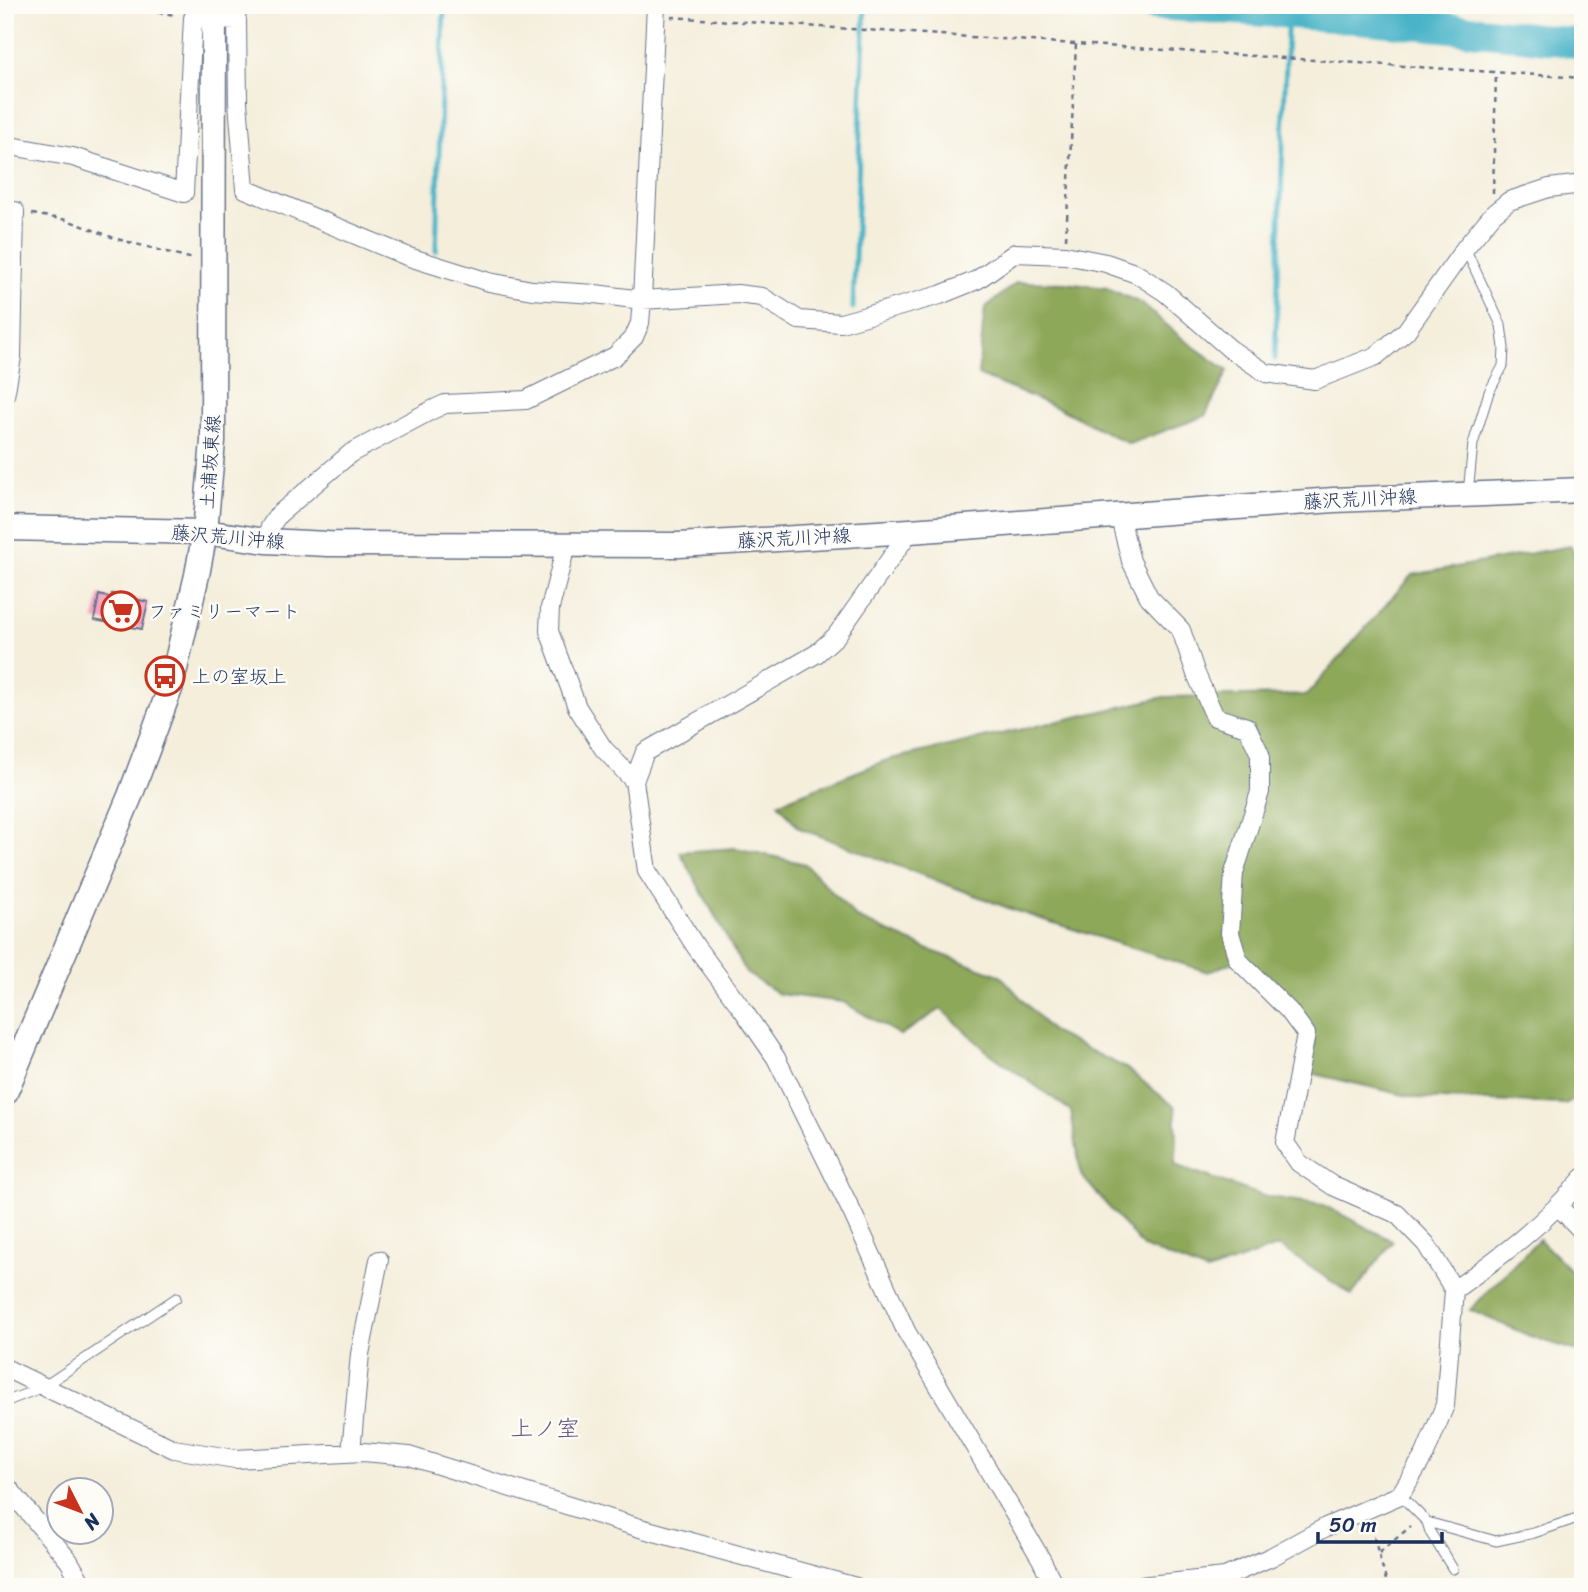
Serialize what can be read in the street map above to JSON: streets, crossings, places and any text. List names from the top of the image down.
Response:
{
  "streets": {
    "main road": ["土浦坂東線", "藤沢荒川沖線"]
  },
  "crossings": [
    ["土浦坂東線", "藤沢荒川沖線"]
  ],
  "districts": ["上ノ室"],
  "places": {
    "supermarket": ["ファミリーマート"],
    "bus stop": ["上の室坂上"]
  },
  "scale_bar": "50 m",
  "north": "bottom right"
}
